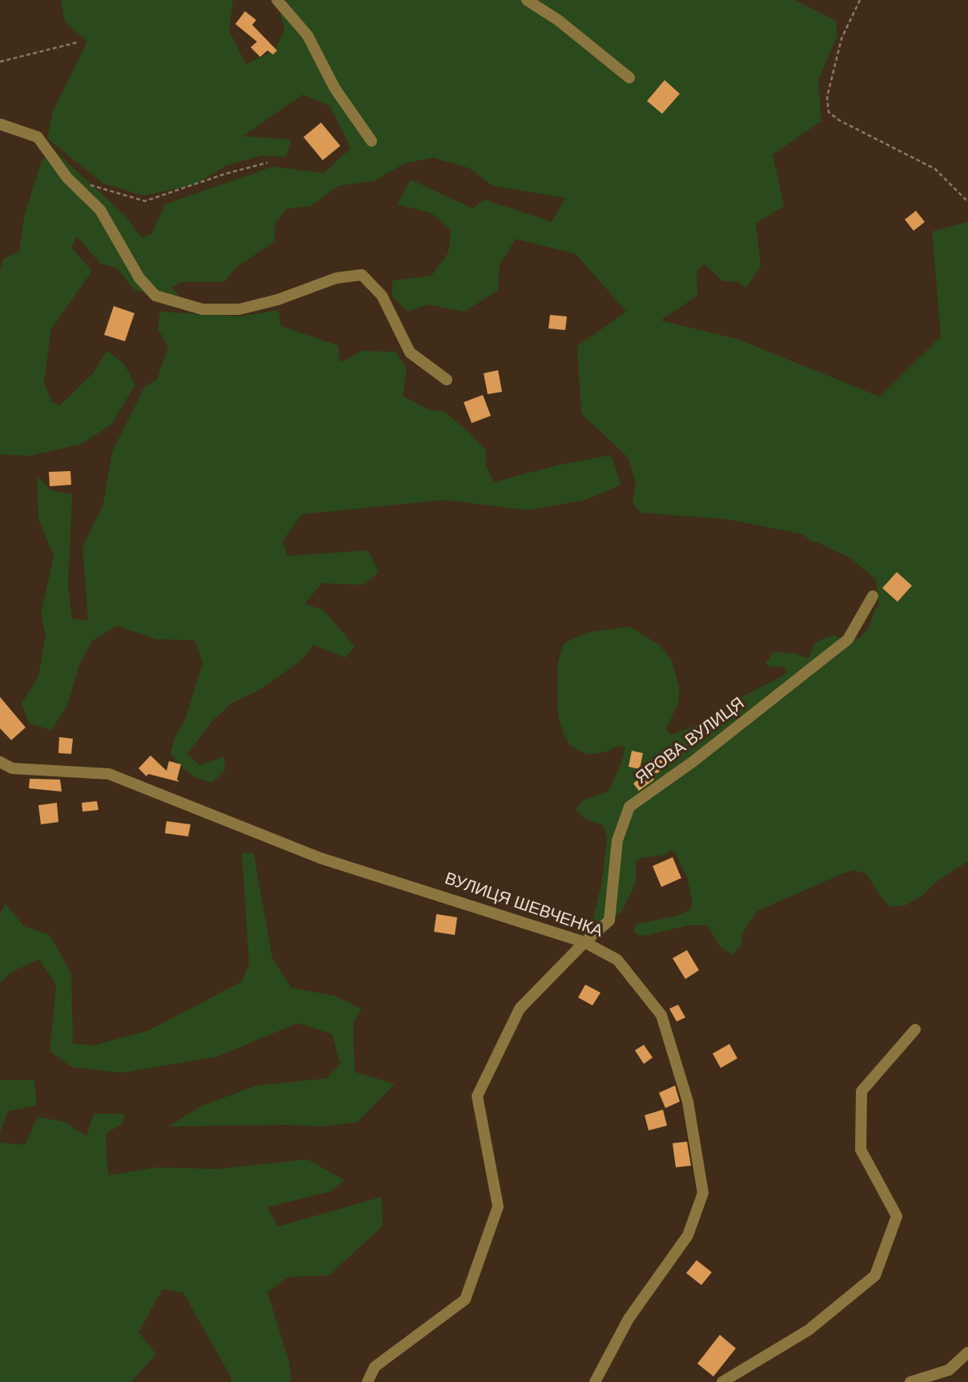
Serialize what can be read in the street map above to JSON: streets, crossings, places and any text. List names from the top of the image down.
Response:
{
  "streets": {
    "street": ["ЯРОВА ВУЛИЦЯ", "ВУЛИЦЯ ШЕВЧЕНКА"]
  },
  "crossings": [
    ["ЯРОВА ВУЛИЦЯ", "ВУЛИЦЯ ШЕВЧЕНКА"]
  ]
}
